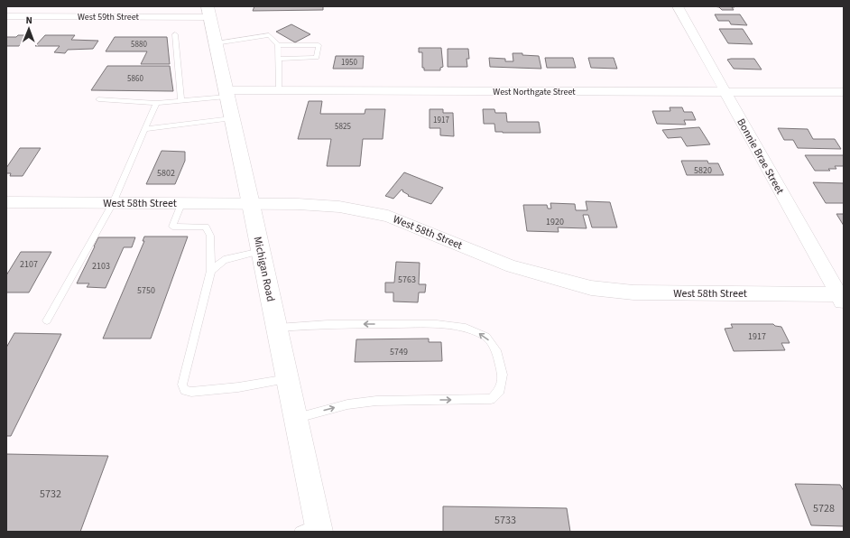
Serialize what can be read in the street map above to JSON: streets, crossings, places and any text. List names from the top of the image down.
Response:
{
  "streets": {
    "main road": ["Michigan Road"],
    "street": [
      "West 59th Street",
      "West Northgate Street",
      "Bonnie Brae Street",
      "West 58th Street"
    ]
  },
  "crossings": [
    ["West 59th Street", "Michigan Road"],
    ["West Northgate Street", "Bonnie Brae Street"],
    ["West Northgate Street", "Michigan Road"],
    ["Bonnie Brae Street", "West 58th Street"],
    ["West 58th Street", "Michigan Road"]
  ],
  "house_numbers": [
    "5880",
    "1950",
    "5860",
    "1917",
    "5825",
    "5820",
    "5802",
    "1920",
    "2107",
    "2103",
    "5763",
    "5750",
    "1917",
    "5749",
    "5732",
    "5728",
    "5733"
  ],
  "north": "top"
}
